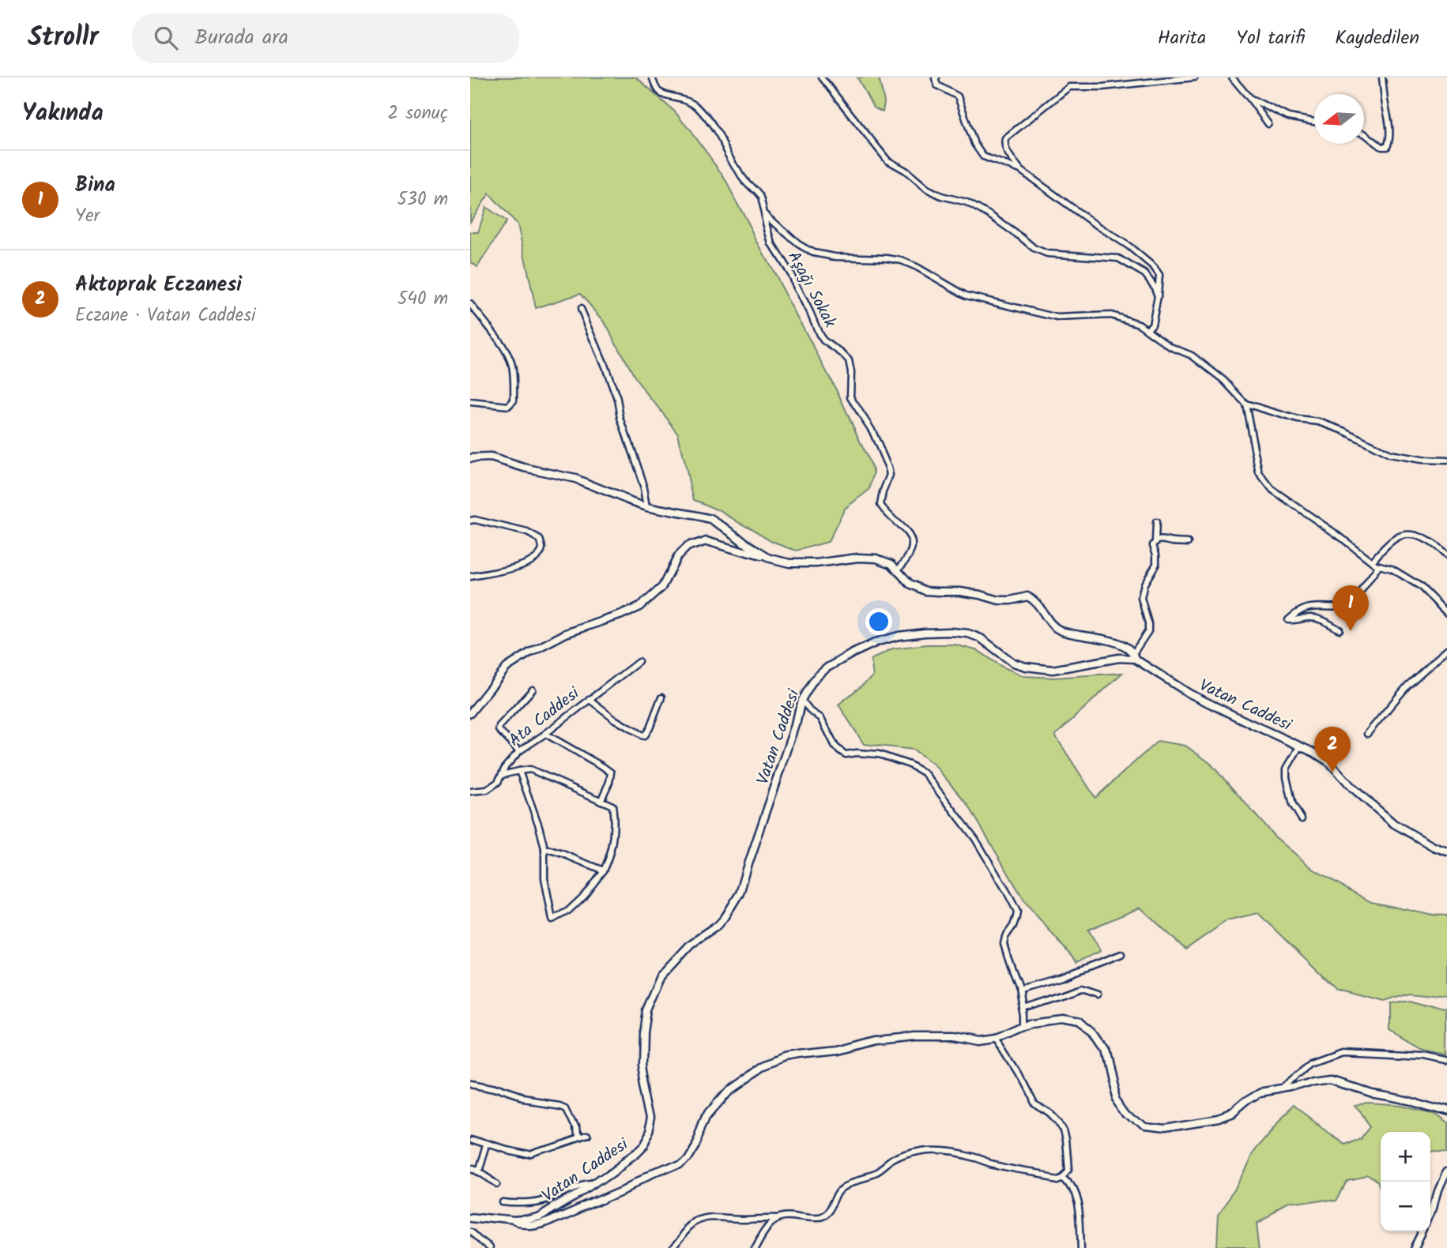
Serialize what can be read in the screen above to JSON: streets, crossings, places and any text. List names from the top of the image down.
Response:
{
  "streets": {
    "street": ["Aşağı Sokak", "Vatan Caddesi", "Ata Caddesi"]
  },
  "north": "left",
  "page": {
    "header": "Strollr",
    "search": "Burada ara",
    "nav": ["Harita", "Yol tarifi", "Kaydedilen"],
    "heading": ["Yakında", "2 sonuç"],
    "list": [
      {
        "mark": "1",
        "name": "Bina",
        "note": "Yer",
        "value": "530 m"
      },
      {
        "mark": "2",
        "name": "Aktoprak Eczanesi",
        "note": "Eczane · Vatan Caddesi",
        "value": "540 m"
      }
    ],
    "pins": ["1", "2"],
    "map_buttons": ["+", "−"]
  }
}
